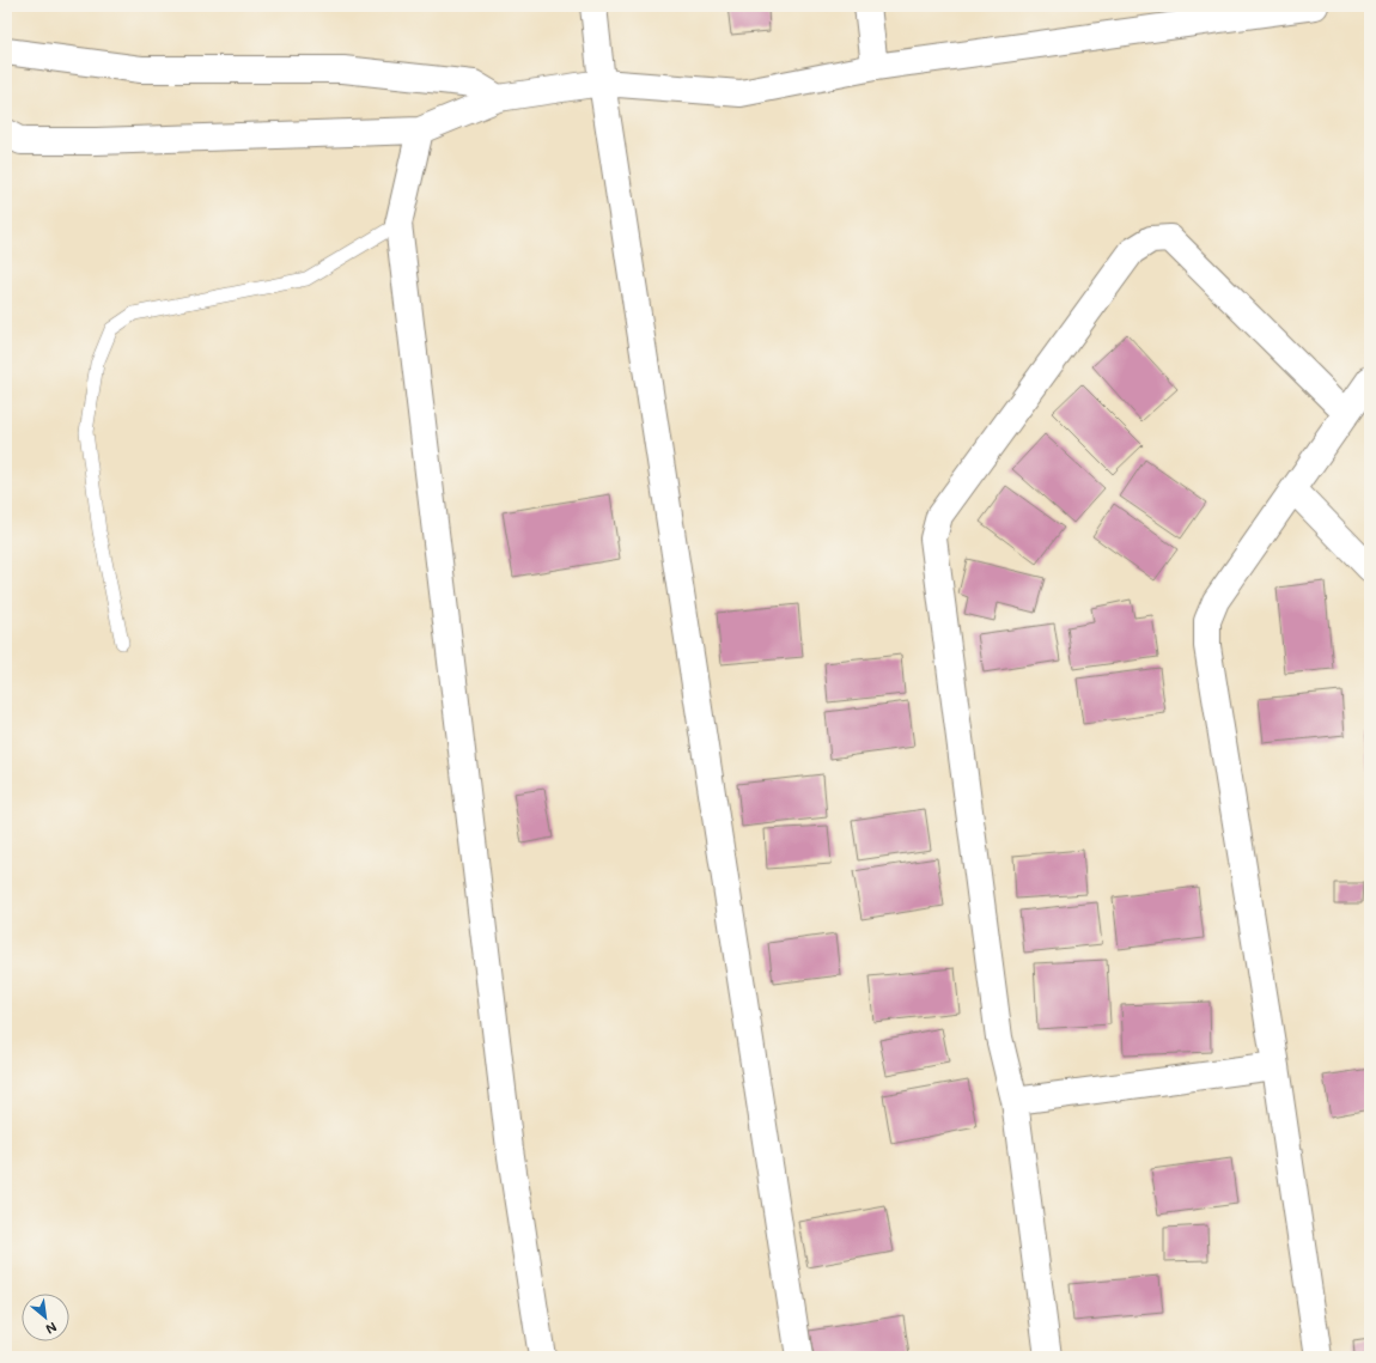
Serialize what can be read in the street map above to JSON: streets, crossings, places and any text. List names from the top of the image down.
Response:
{
  "north": "bottom right"
}
